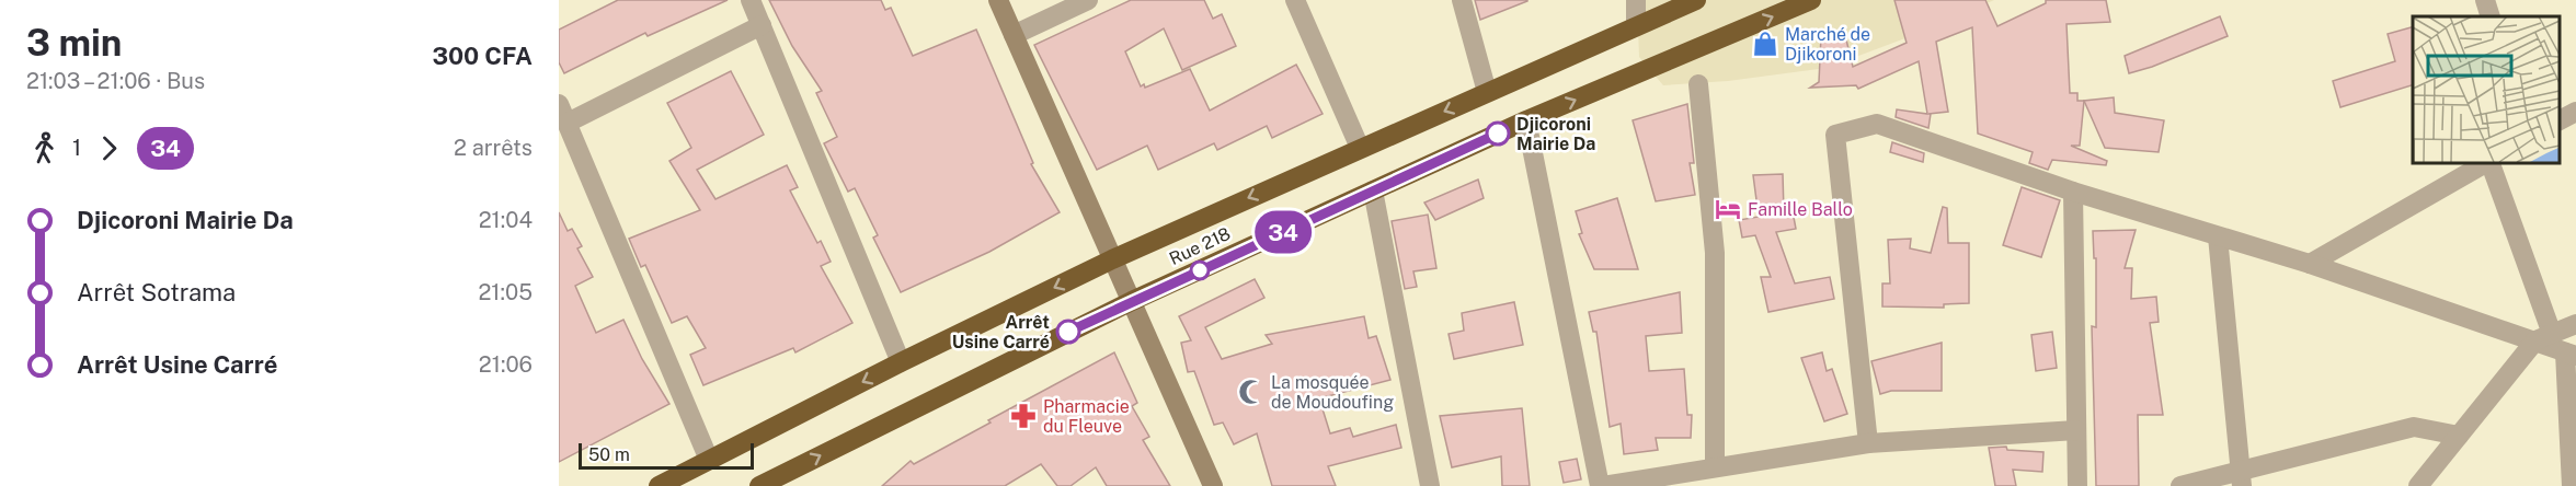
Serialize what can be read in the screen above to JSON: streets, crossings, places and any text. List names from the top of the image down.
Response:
{
  "streets": {
    "highway": ["Rue 218"]
  },
  "places": {
    "shop": ["Marché de Djikoroni"],
    "other": ["Djicoroni Mairie Da", "Arrêt Usine Carré"],
    "hotel": ["Famille Ballo"],
    "mosque": ["La mosquée de Moudoufing"],
    "pharmacy": ["Pharmacie du Fleuve"]
  },
  "lines": ["bus line 34"],
  "scale_bar": "50 m",
  "page": {
    "heading": ["3 min", "21:03 – 21:06 · Bus", "300 CFA"],
    "on_map": "34",
    "legs": ["1", "34", "2 arrêts"],
    "list": [
      {
        "name": "Djicoroni Mairie Da",
        "value": "21:04"
      },
      {
        "name": "Arrêt Sotrama",
        "value": "21:05"
      },
      {
        "name": "Arrêt Usine Carré",
        "value": "21:06"
      }
    ],
    "scale": "50 m"
  }
}
